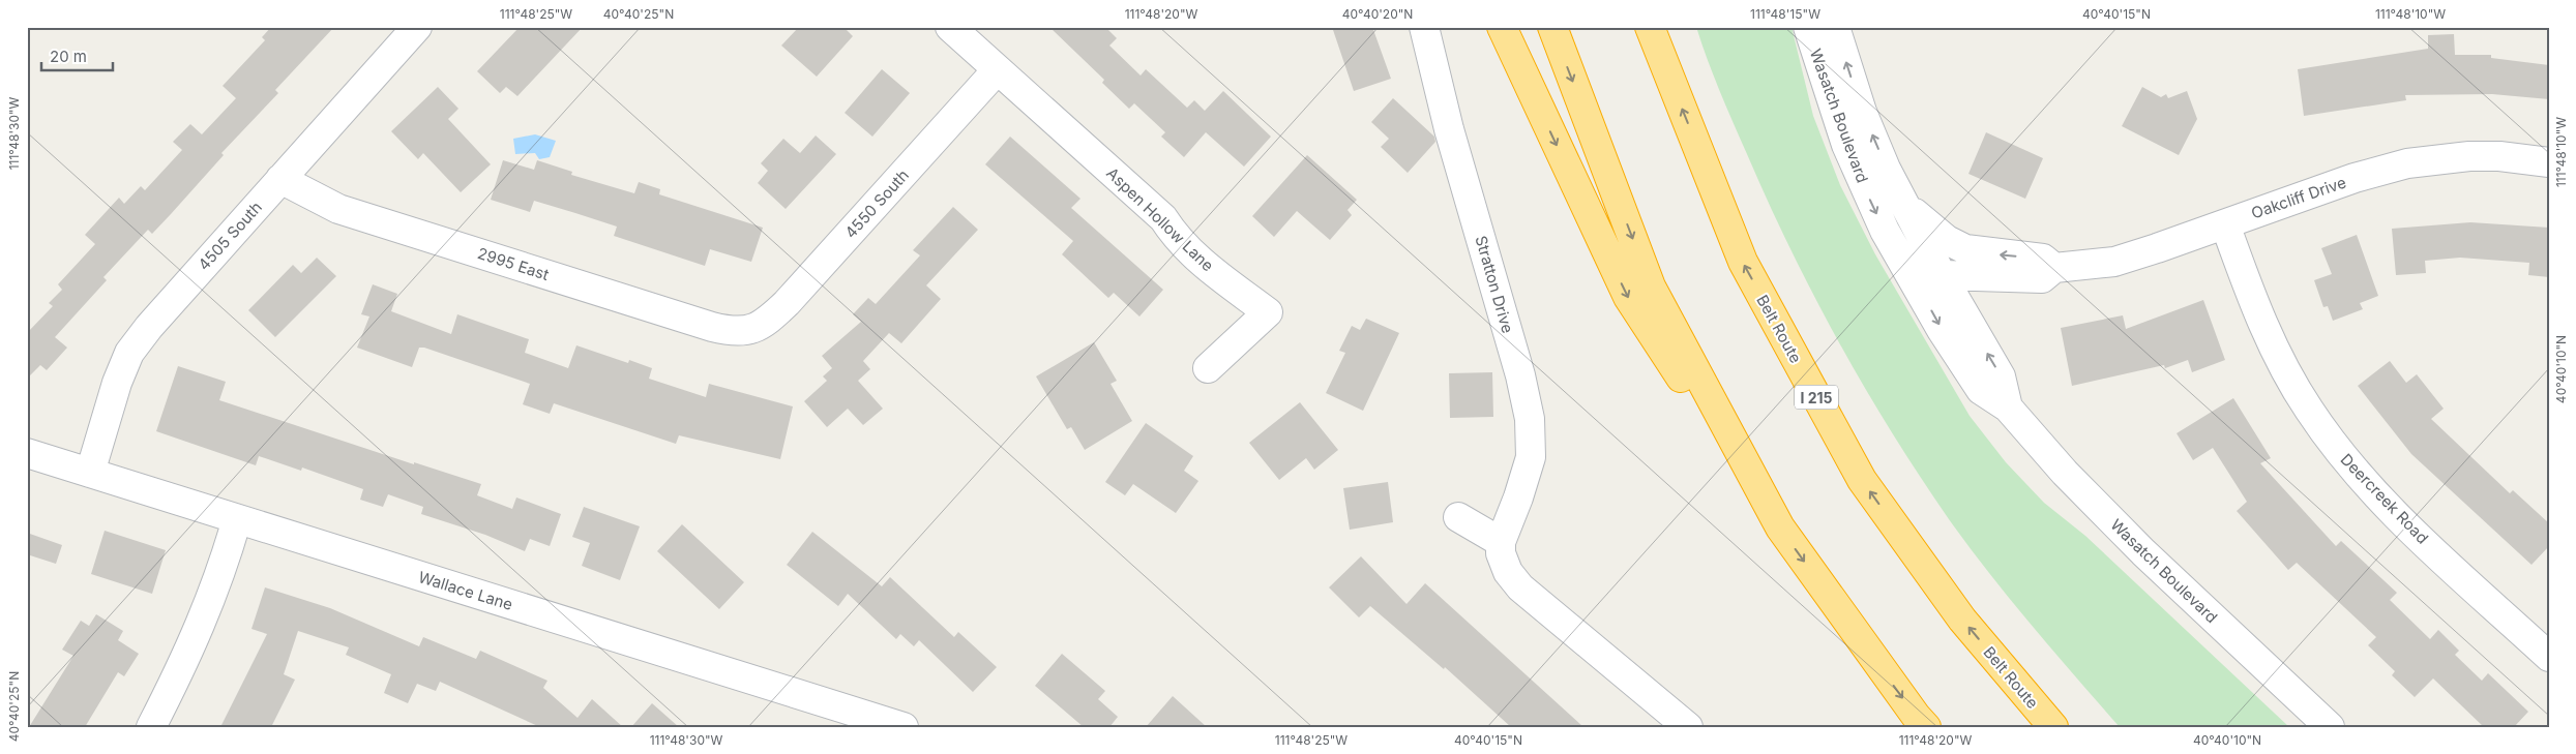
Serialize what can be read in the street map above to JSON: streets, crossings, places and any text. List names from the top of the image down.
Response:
{
  "streets": {
    "highway": ["Belt Route", "I 215"],
    "street": [
      "Wasatch Boulevard",
      "Oakcliff Drive",
      "4550 South",
      "Aspen Hollow Lane",
      "4505 South",
      "2995 East",
      "Stratton Drive",
      "Deercreek Road",
      "Wallace Lane"
    ]
  },
  "crossings": [
    ["Wasatch Boulevard", "Oakcliff Drive"],
    ["Oakcliff Drive", "Deercreek Road"],
    ["4550 South", "Aspen Hollow Lane"],
    ["4550 South", "2995 East"],
    ["4505 South", "2995 East"],
    ["4505 South", "Wallace Lane"]
  ],
  "scale_bar": "20 m",
  "coordinates": [
    "111°48'25\"W",
    "40°40'25\"N",
    "111°48'20\"W",
    "40°40'20\"N",
    "111°48'15\"W",
    "40°40'15\"N",
    "111°48'10\"W",
    "111°48'30\"W",
    "40°40'10\"N"
  ]
}
